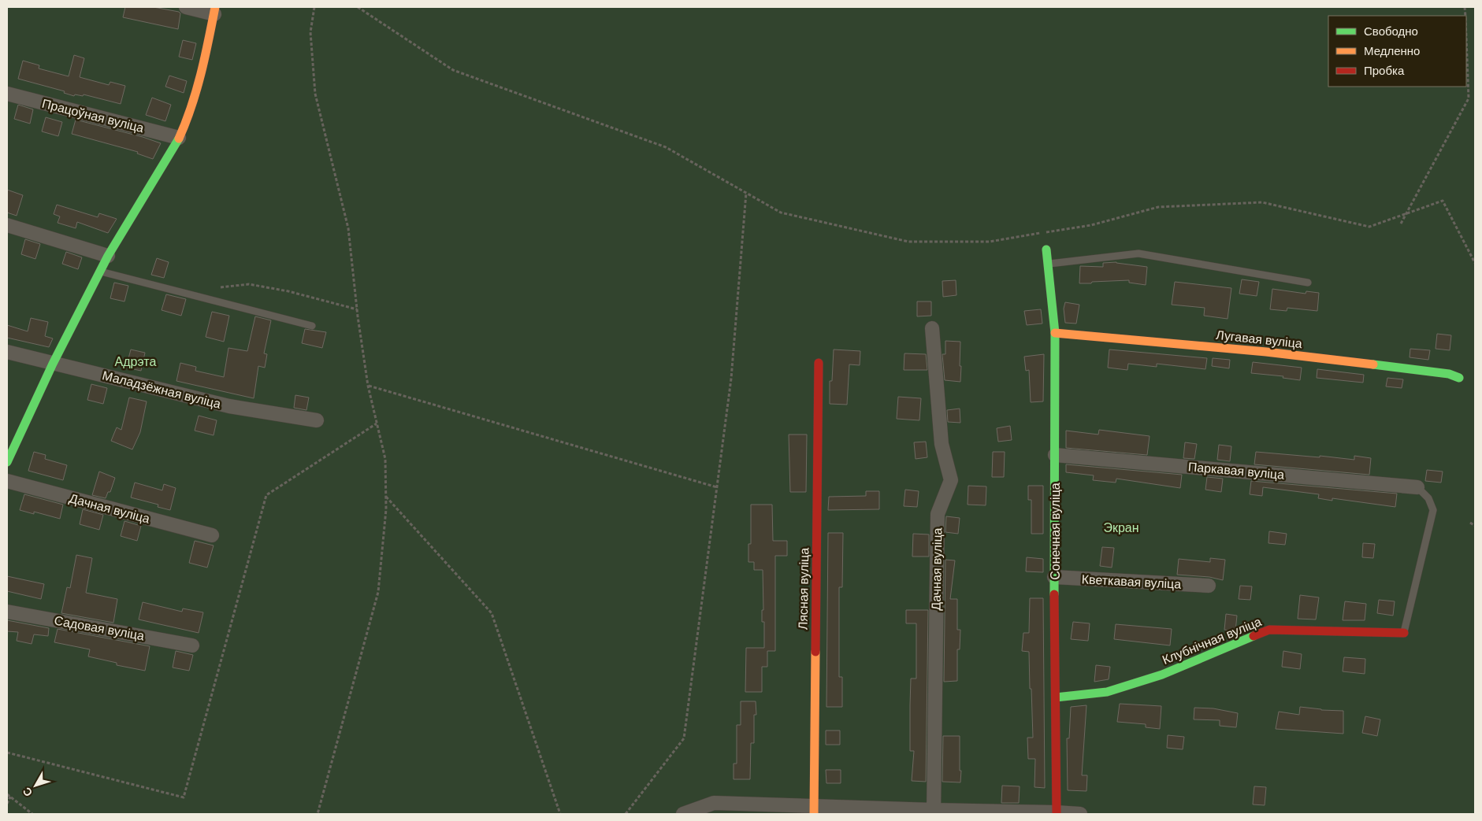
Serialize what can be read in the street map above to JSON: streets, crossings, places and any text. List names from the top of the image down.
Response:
{
  "streets": {
    "street": [
      "Працоўная вуліца",
      "Лугавая вуліца",
      "Маладзёжная вуліца",
      "Паркавая вуліца",
      "Дачная вуліца",
      "Сонечная вуліца",
      "Кветкавая вуліца",
      "Лясная вуліца",
      "Садовая вуліца",
      "Клубнічная вуліца"
    ]
  },
  "crossings": [
    ["Лугавая вуліца", "Сонечная вуліца"],
    ["Паркавая вуліца", "Сонечная вуліца"],
    ["Сонечная вуліца", "Кветкавая вуліца"],
    ["Сонечная вуліца", "Клубнічная вуліца"]
  ],
  "parks": ["Адрэта", "Экран"],
  "legend": ["Свободно", "Медленно", "Пробка"],
  "north": "bottom left"
}
